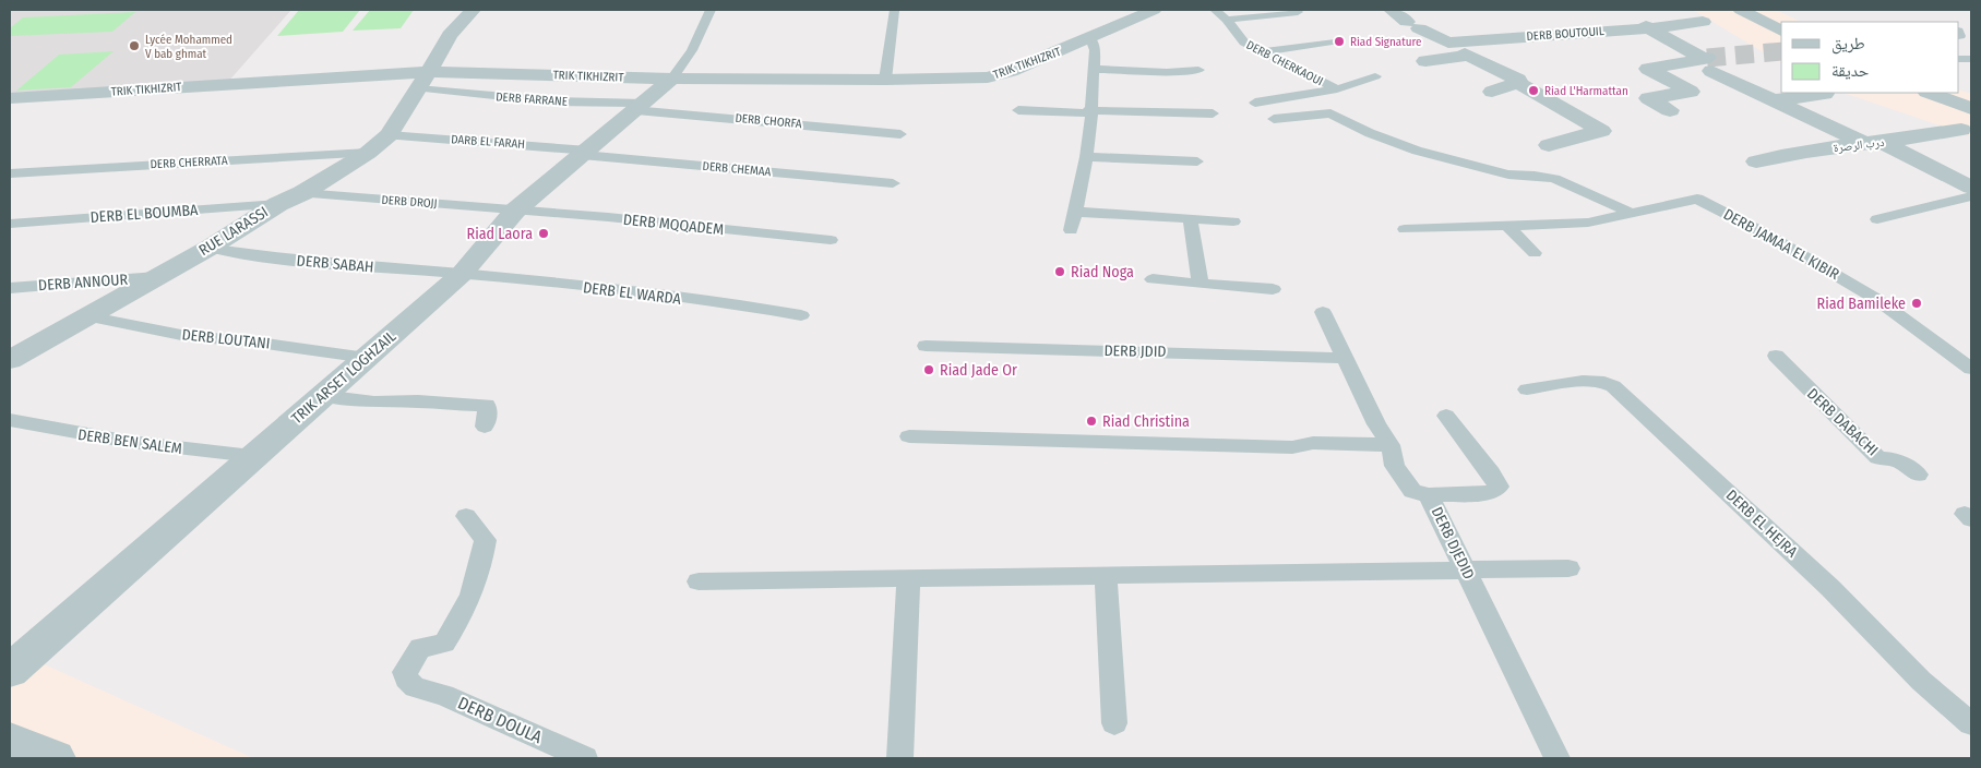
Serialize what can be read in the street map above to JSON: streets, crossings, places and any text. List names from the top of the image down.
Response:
{
  "streets": {
    "street": [
      "DERB BOUTOUIL",
      "TRIK TIKHIZRIT",
      "درب الرصرة",
      "RUE LARASSI",
      "TRIK ARSET LOGHZAIL"
    ],
    "lane": [
      "DERB CHERKAOUI",
      "DERB FARRANE",
      "DERB CHORFA",
      "DARB EL FARAH",
      "DERB CHERRATA",
      "DERB CHEMAA",
      "DERB DROJJ",
      "DERB EL BOUMBA",
      "DERB MQQADEM",
      "DERB JAMAA EL KIBIR",
      "DERB SABAH",
      "DERB ANNOUR",
      "DERB EL WARDA",
      "DERB LOUTANI",
      "DERB JDID",
      "DERB DABACHI",
      "DERB BEN SALEM",
      "DERB EL HEJRA",
      "DERB DJEDID",
      "DERB DOULA"
    ]
  },
  "crossings": [
    ["TRIK TIKHIZRIT", "DERB FARRANE"],
    ["TRIK TIKHIZRIT", "RUE LARASSI"],
    ["TRIK TIKHIZRIT", "TRIK ARSET LOGHZAIL"],
    ["DERB FARRANE", "DERB CHORFA"],
    ["DERB FARRANE", "RUE LARASSI"],
    ["DERB FARRANE", "TRIK ARSET LOGHZAIL"],
    ["DERB CHORFA", "TRIK ARSET LOGHZAIL"],
    ["DARB EL FARAH", "DERB CHEMAA"],
    ["DARB EL FARAH", "RUE LARASSI"],
    ["DARB EL FARAH", "TRIK ARSET LOGHZAIL"],
    ["DERB CHERRATA", "RUE LARASSI"],
    ["DERB CHEMAA", "TRIK ARSET LOGHZAIL"],
    ["DERB DROJJ", "DERB MQQADEM"],
    ["DERB DROJJ", "RUE LARASSI"],
    ["DERB DROJJ", "TRIK ARSET LOGHZAIL"],
    ["DERB EL BOUMBA", "RUE LARASSI"],
    ["DERB MQQADEM", "TRIK ARSET LOGHZAIL"],
    ["RUE LARASSI", "DERB SABAH"],
    ["RUE LARASSI", "DERB ANNOUR"],
    ["RUE LARASSI", "DERB LOUTANI"],
    ["DERB SABAH", "DERB EL WARDA"],
    ["DERB SABAH", "TRIK ARSET LOGHZAIL"],
    ["DERB EL WARDA", "TRIK ARSET LOGHZAIL"],
    ["DERB LOUTANI", "TRIK ARSET LOGHZAIL"],
    ["DERB JDID", "DERB DJEDID"],
    ["TRIK ARSET LOGHZAIL", "DERB BEN SALEM"]
  ],
  "places": [
    "Riad Signature",
    "Lycée Mohammed V bab ghmat",
    "Riad L'Harmattan",
    "Riad Laora",
    "Riad Noga",
    "Riad Bamileke",
    "Riad Jade Or",
    "Riad Christina"
  ],
  "legend": ["طريق", "حديقة"]
}
